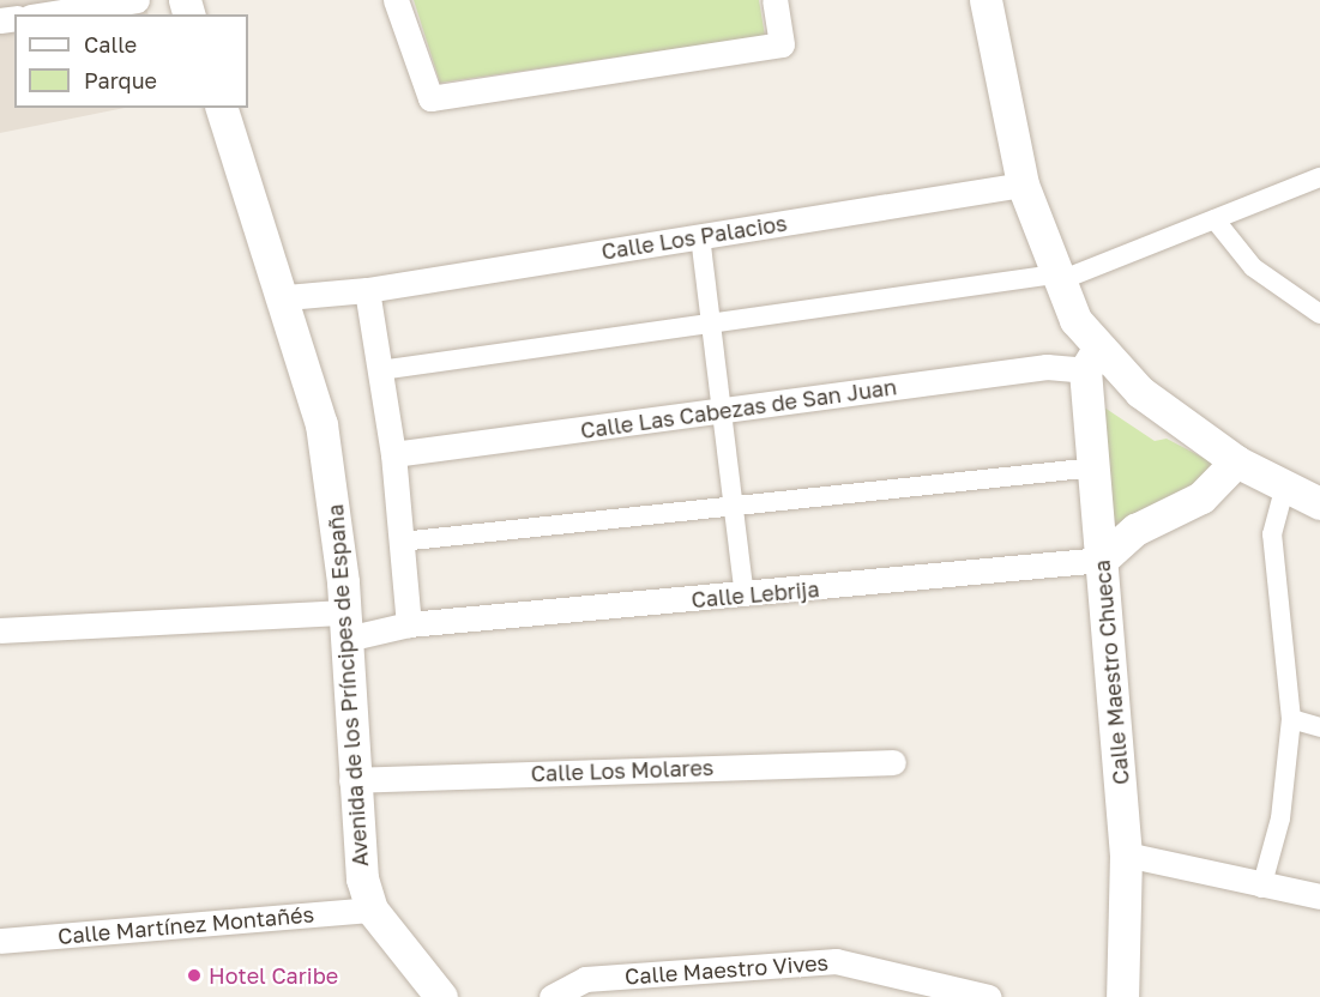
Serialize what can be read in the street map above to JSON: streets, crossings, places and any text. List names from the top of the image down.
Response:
{
  "streets": {
    "street": [
      "Calle Los Palacios",
      "Calle Las Cabezas de San Juan",
      "Calle Lebrija",
      "Calle Maestro Chueca",
      "Avenida de los Príncipes de España",
      "Calle Los Molares",
      "Calle Martínez Montañés",
      "Calle Maestro Vives"
    ]
  },
  "crossings": [
    ["Calle Los Palacios", "Avenida de los Príncipes de España"],
    ["Calle Las Cabezas de San Juan", "Calle Maestro Chueca"],
    ["Calle Lebrija", "Calle Maestro Chueca"],
    ["Calle Lebrija", "Avenida de los Príncipes de España"],
    ["Avenida de los Príncipes de España", "Calle Los Molares"],
    ["Avenida de los Príncipes de España", "Calle Martínez Montañés"]
  ],
  "places": ["Hotel Caribe"],
  "legend": ["Calle", "Parque"]
}
